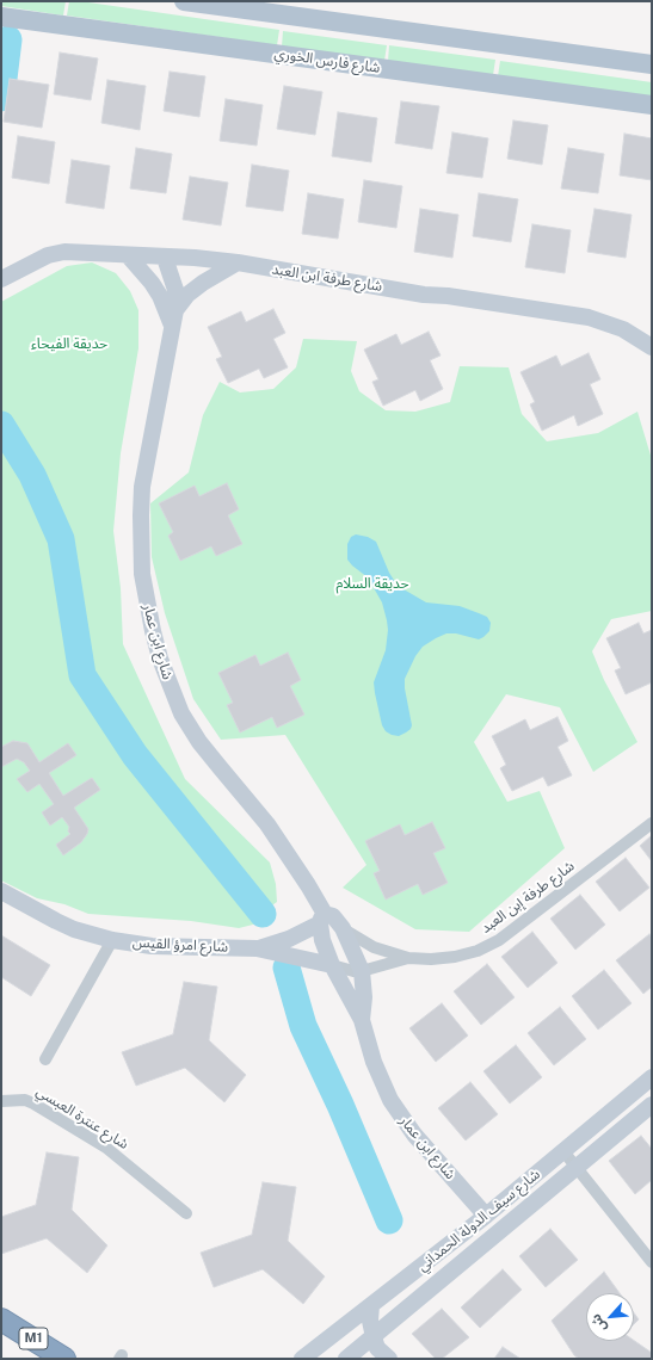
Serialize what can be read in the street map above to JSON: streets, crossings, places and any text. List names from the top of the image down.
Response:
{
  "streets": {
    "highway": ["M1"],
    "main road": ["شارع فارس الخوري"],
    "street": [
      "شارع طرفة ابن العبد",
      "شارع ابن عمار",
      "شارع طرفة إبن العبد",
      "شارع امرؤ القيس",
      "شارع عنترة العبسي",
      "شارع سيف الدولة الحمداني"
    ]
  },
  "crossings": [
    ["شارع طرفة ابن العبد", "شارع ابن عمار"],
    ["شارع ابن عمار", "شارع طرفة إبن العبد"],
    ["شارع ابن عمار", "شارع سيف الدولة الحمداني"]
  ],
  "parks": ["حديقة الفيحاء", "حديقة السلام"],
  "north": "bottom left"
}
